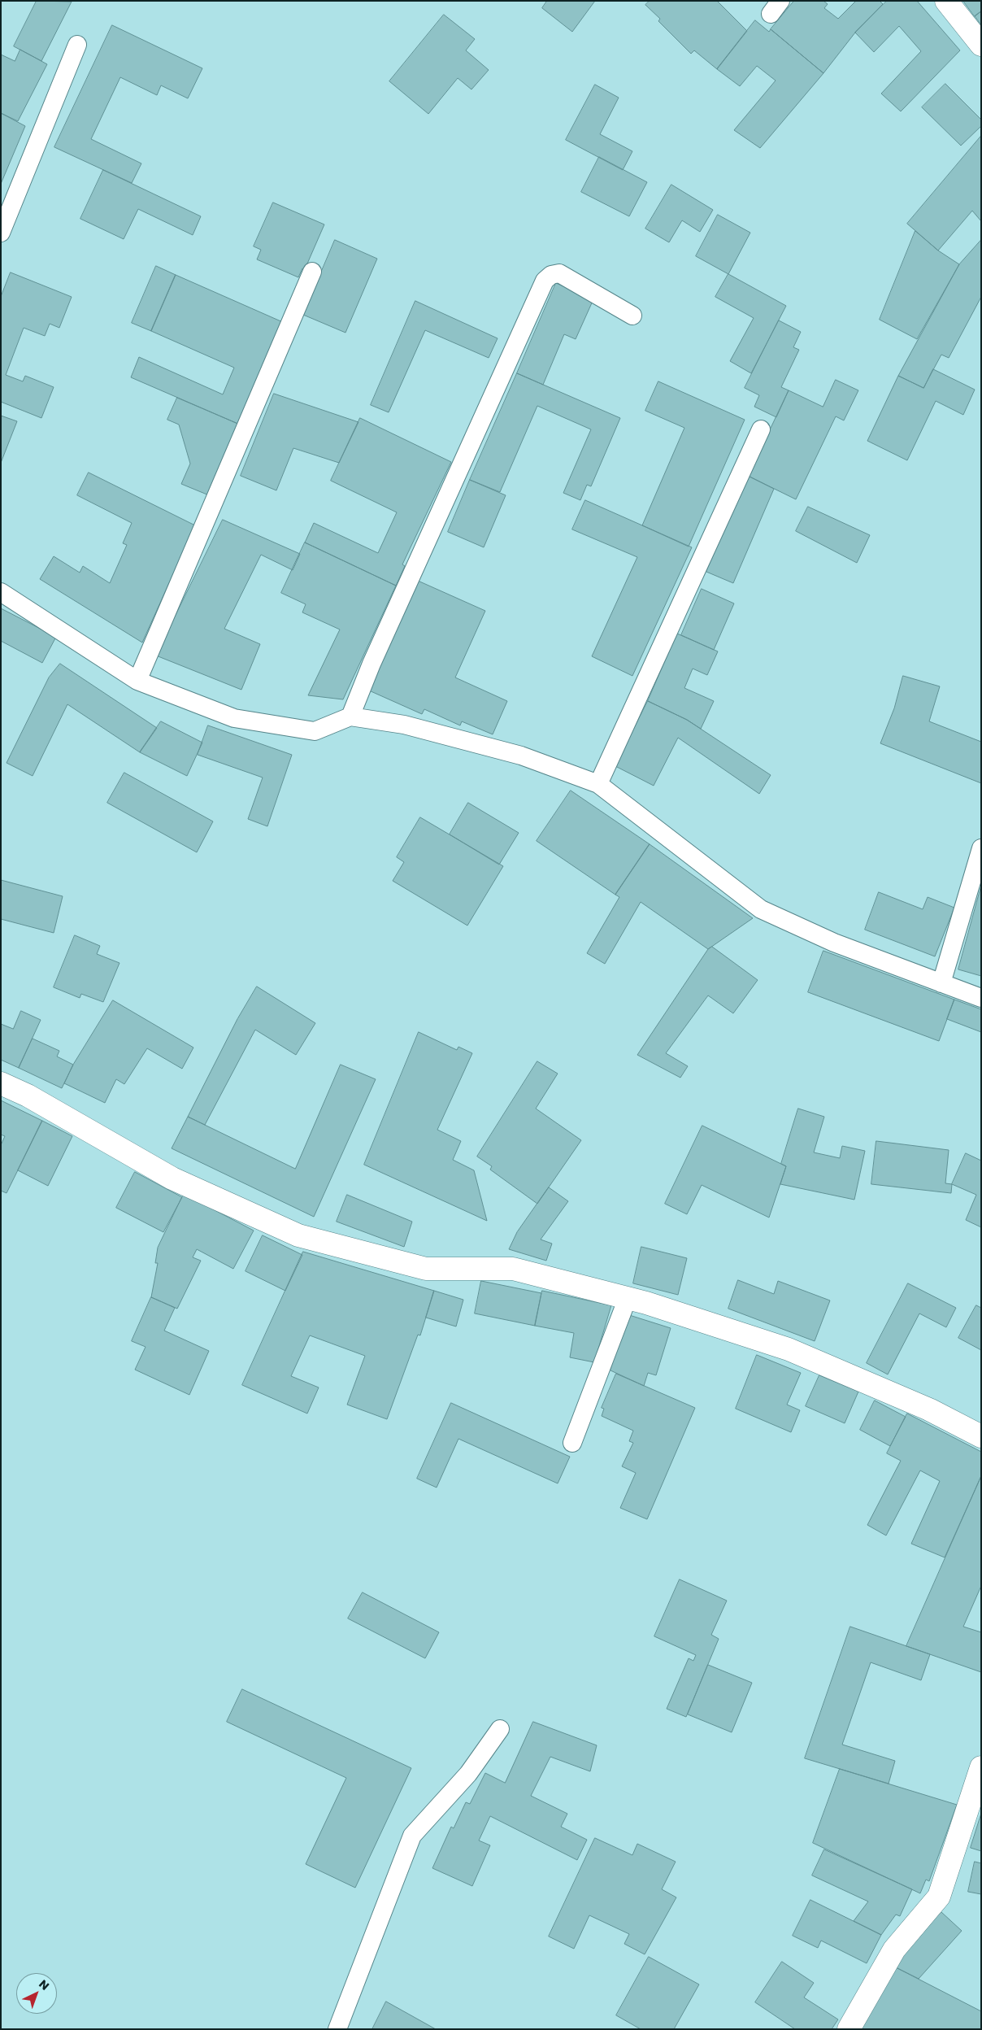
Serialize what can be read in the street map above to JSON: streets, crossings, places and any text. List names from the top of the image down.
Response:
{
  "north": "top right"
}
